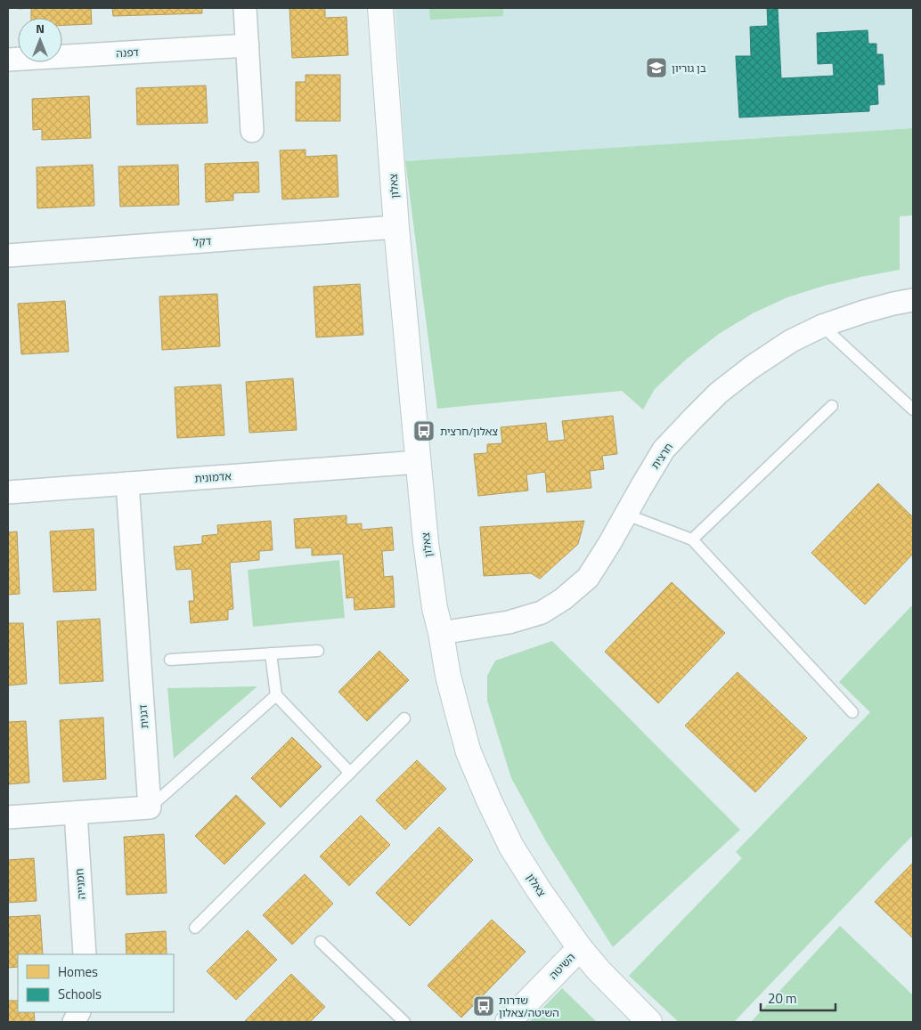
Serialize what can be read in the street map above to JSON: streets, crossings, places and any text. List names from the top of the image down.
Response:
{
  "streets": {
    "street": [
      "דפנה",
      "צאלון",
      "דקל",
      "חרצית",
      "אדמונית",
      "דגנית",
      "חמנייה",
      "השיטה"
    ]
  },
  "crossings": [
    ["צאלון", "דקל"],
    ["צאלון", "חרצית"],
    ["צאלון", "אדמונית"],
    ["צאלון", "השיטה"],
    ["אדמונית", "דגנית"]
  ],
  "places": {
    "school or university": ["בן גוריון"],
    "bus stop": ["צאלון/חרצית", "שדרות השיטה/צאלון"]
  },
  "legend": ["Homes", "Schools"],
  "scale_bar": "20 m",
  "north": "top"
}
